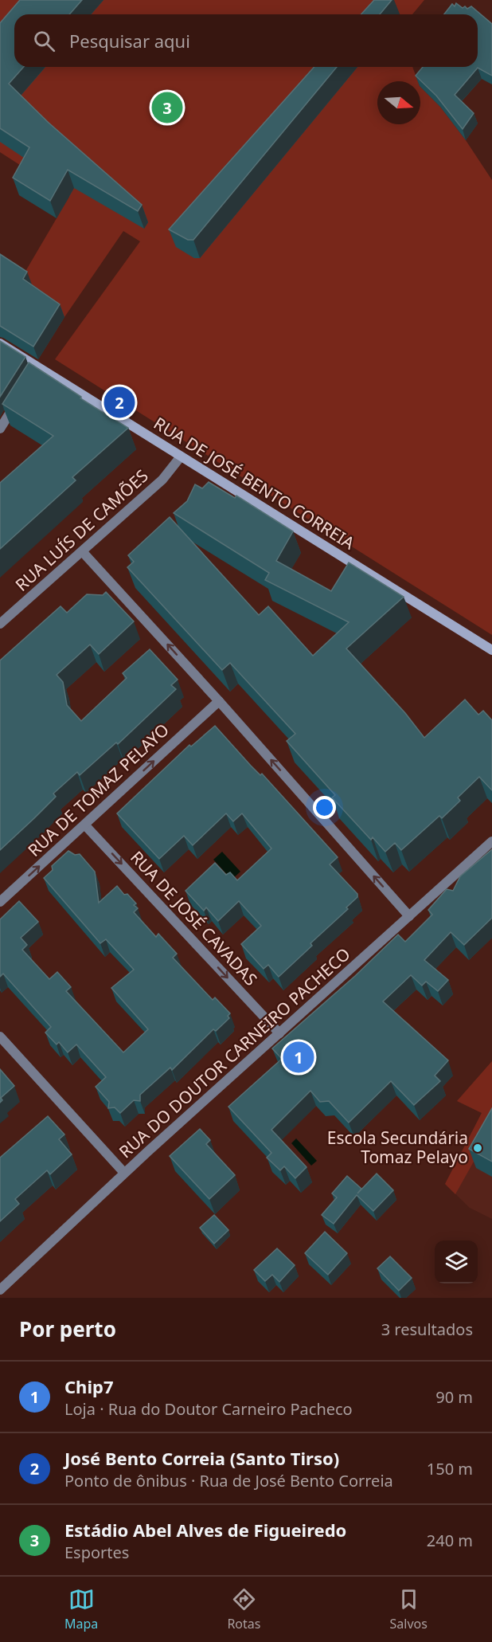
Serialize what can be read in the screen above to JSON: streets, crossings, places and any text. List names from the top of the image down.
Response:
{
  "streets": {
    "street": [
      "RUA DE JOSÉ BENTO CORREIA",
      "RUA LUÍS DE CAMÕES",
      "RUA DE TOMAZ PELAYO",
      "RUA DE JOSÉ CAVADAS",
      "RUA DO DOUTOR CARNEIRO PACHECO"
    ]
  },
  "crossings": [
    ["RUA DE JOSÉ BENTO CORREIA", "RUA LUÍS DE CAMÕES"],
    ["RUA DE TOMAZ PELAYO", "RUA DE JOSÉ CAVADAS"],
    ["RUA DE JOSÉ CAVADAS", "RUA DO DOUTOR CARNEIRO PACHECO"]
  ],
  "one_way": ["RUA DE TOMAZ PELAYO", "RUA DE JOSÉ CAVADAS"],
  "places": ["Escola Secundária Tomaz Pelayo"],
  "north": "right",
  "page": {
    "search": "Pesquisar aqui",
    "pins": ["3", "2", "1"],
    "heading": ["Por perto", "3 resultados"],
    "list": [
      {
        "mark": "1",
        "name": "Chip7",
        "note": "Loja · Rua do Doutor Carneiro Pacheco",
        "value": "90 m"
      },
      {
        "mark": "2",
        "name": "José Bento Correia (Santo Tirso)",
        "note": "Ponto de ônibus · Rua de José Bento Correia",
        "value": "150 m"
      },
      {
        "mark": "3",
        "name": "Estádio Abel Alves de Figueiredo",
        "note": "Esportes",
        "value": "240 m"
      }
    ],
    "nav": ["Mapa", "Rotas", "Salvos"]
  }
}
